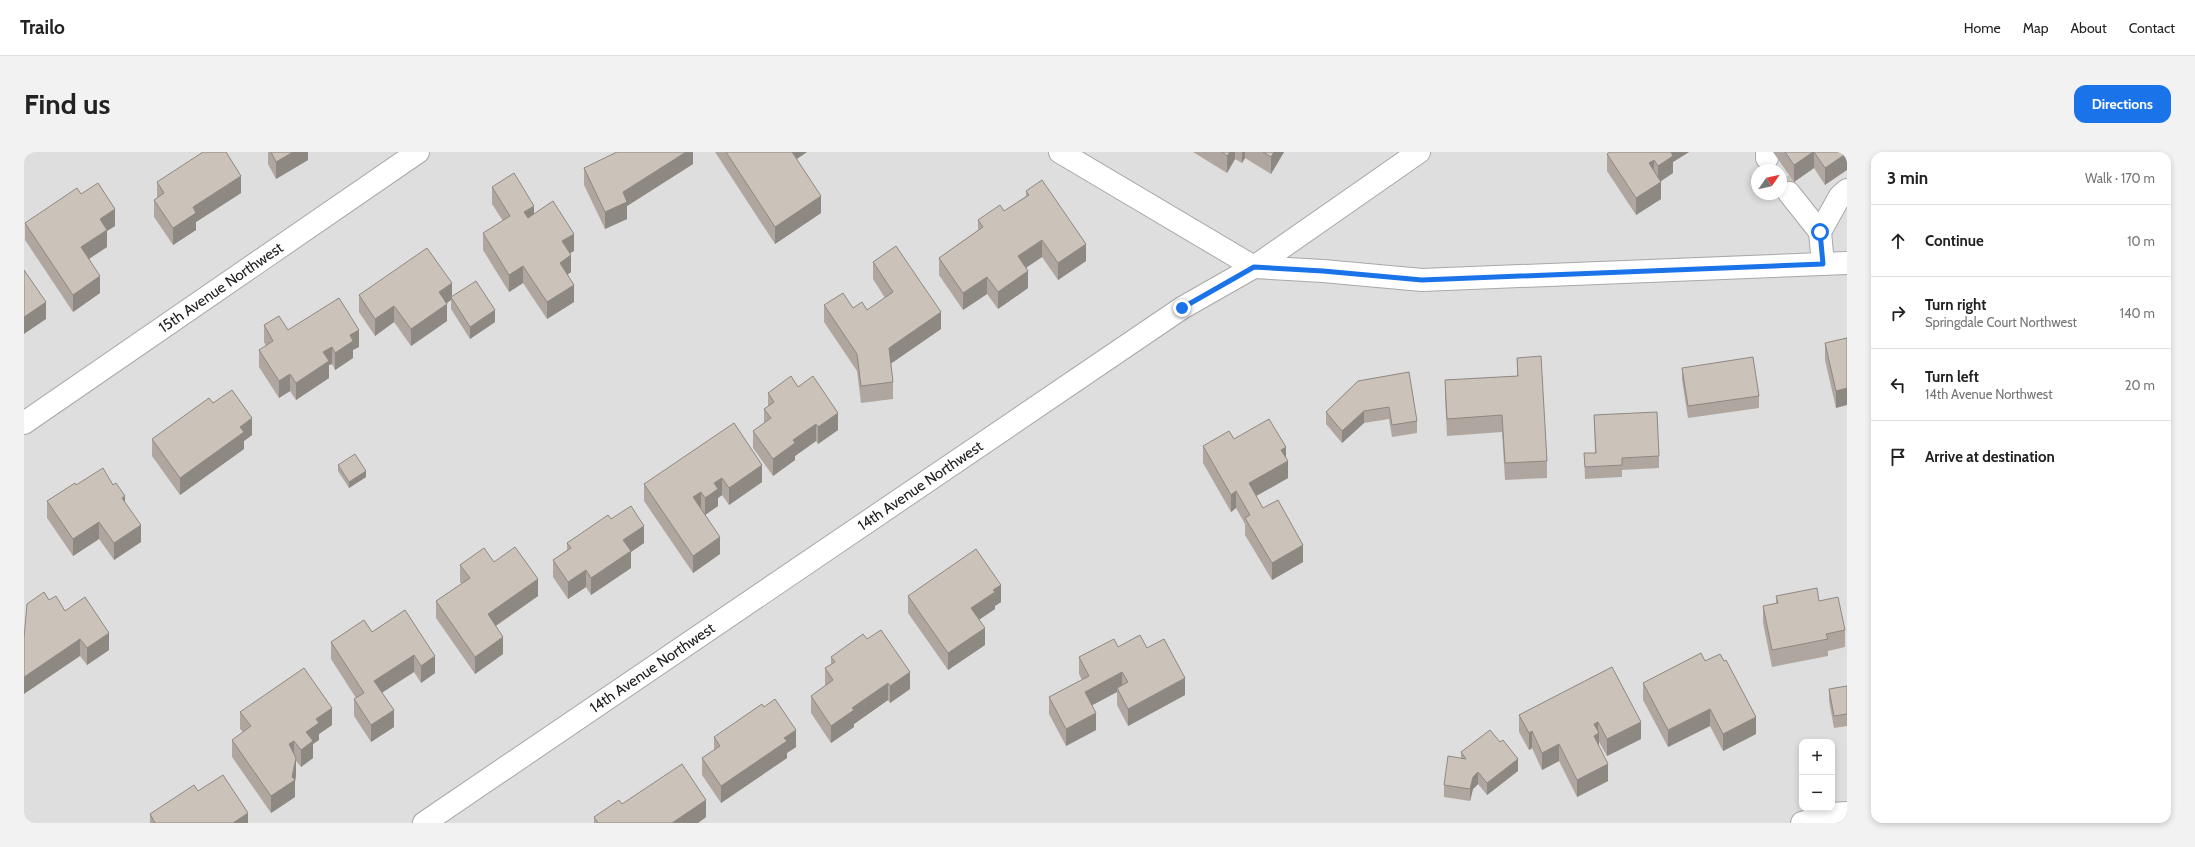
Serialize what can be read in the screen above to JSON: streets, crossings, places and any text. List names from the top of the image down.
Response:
{
  "streets": {
    "street": ["15th Avenue Northwest", "14th Avenue Northwest"]
  },
  "north": "top right",
  "page": {
    "header": "Trailo",
    "nav": [
      "Home",
      "Map",
      "About",
      "Contact"
    ],
    "buttons": "Directions",
    "title": "Find us",
    "heading": ["3 min", "Walk · 170 m"],
    "list": [
      ["Continue", "10 m"],
      ["Turn right", "Springdale Court Northwest", "140 m"],
      ["Turn left", "14th Avenue Northwest", "20 m"],
      "Arrive at destination"
    ],
    "map_buttons": ["+", "−"]
  }
}
